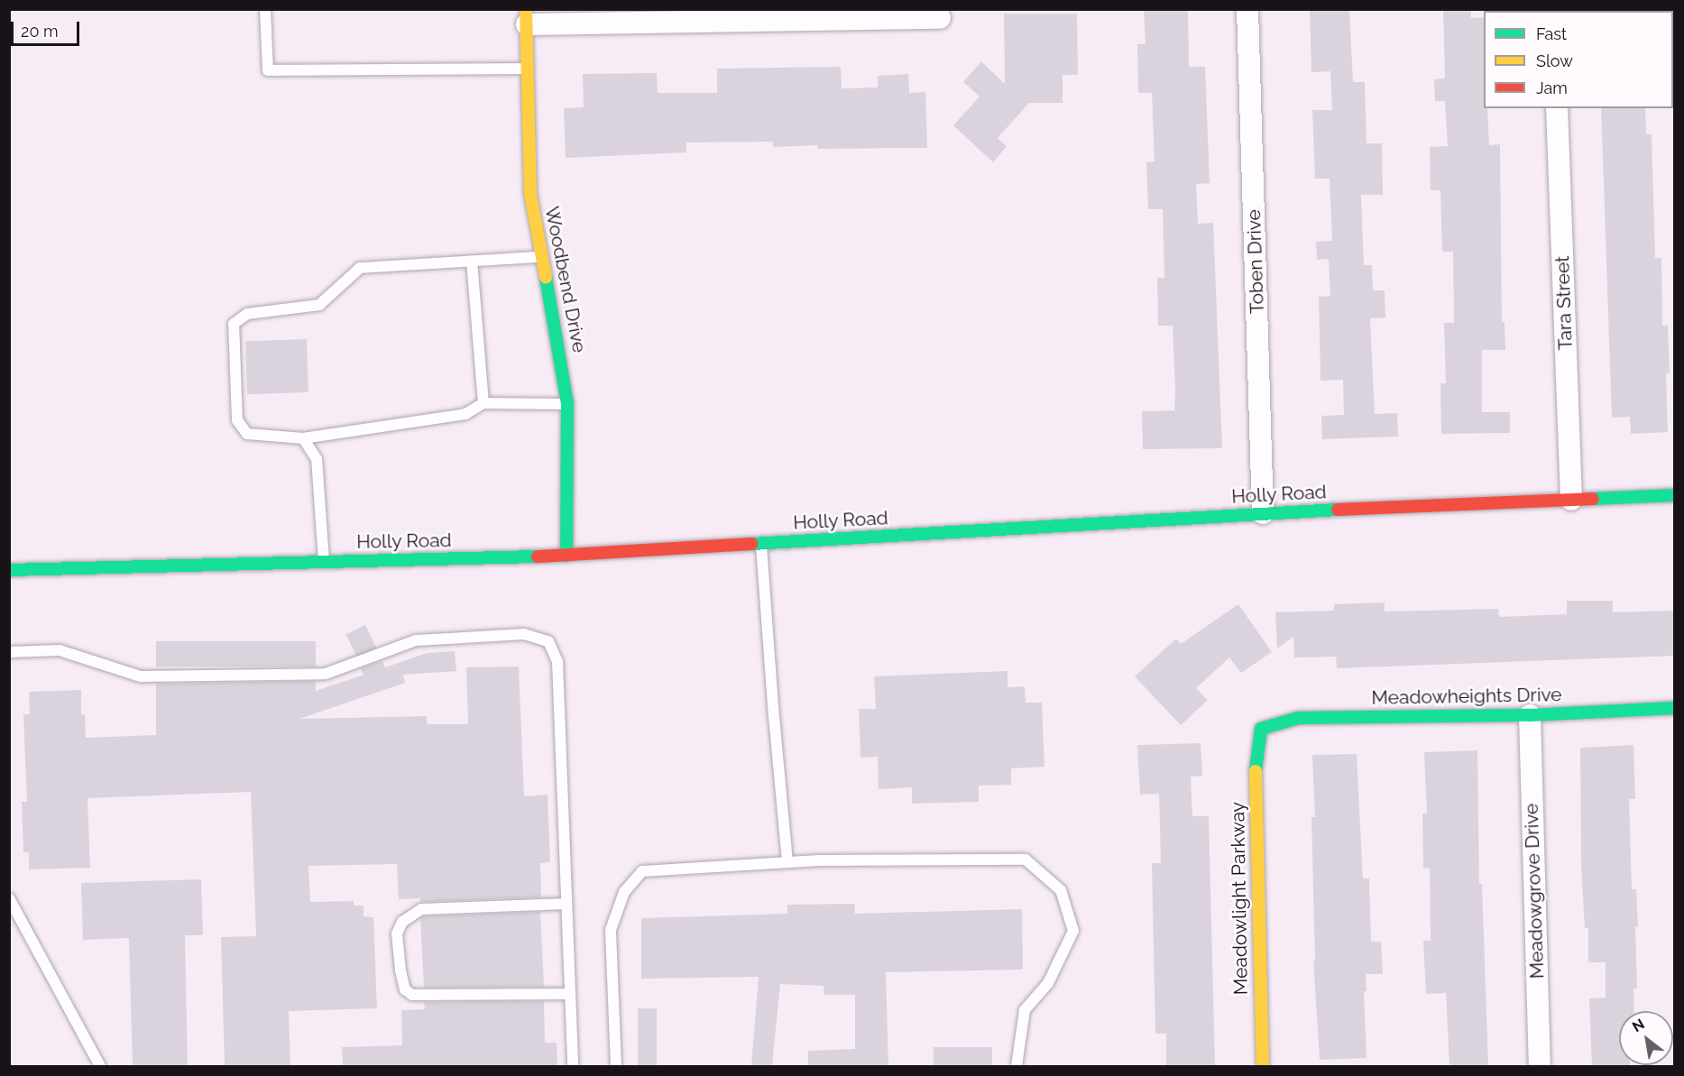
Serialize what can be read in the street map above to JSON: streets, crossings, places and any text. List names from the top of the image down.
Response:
{
  "streets": {
    "main road": [
      "Woodbend Drive",
      "Holly Road",
      "Meadowheights Drive",
      "Meadowlight Parkway"
    ],
    "street": ["Toben Drive", "Tara Street", "Meadowgrove Drive"]
  },
  "crossings": [
    ["Toben Drive", "Holly Road"],
    ["Woodbend Drive", "Holly Road"],
    ["Tara Street", "Holly Road"],
    ["Meadowheights Drive", "Meadowgrove Drive"],
    ["Meadowheights Drive", "Meadowlight Parkway"]
  ],
  "legend": ["Fast", "Slow", "Jam"],
  "scale_bar": "20 m",
  "north": "top left"
}
